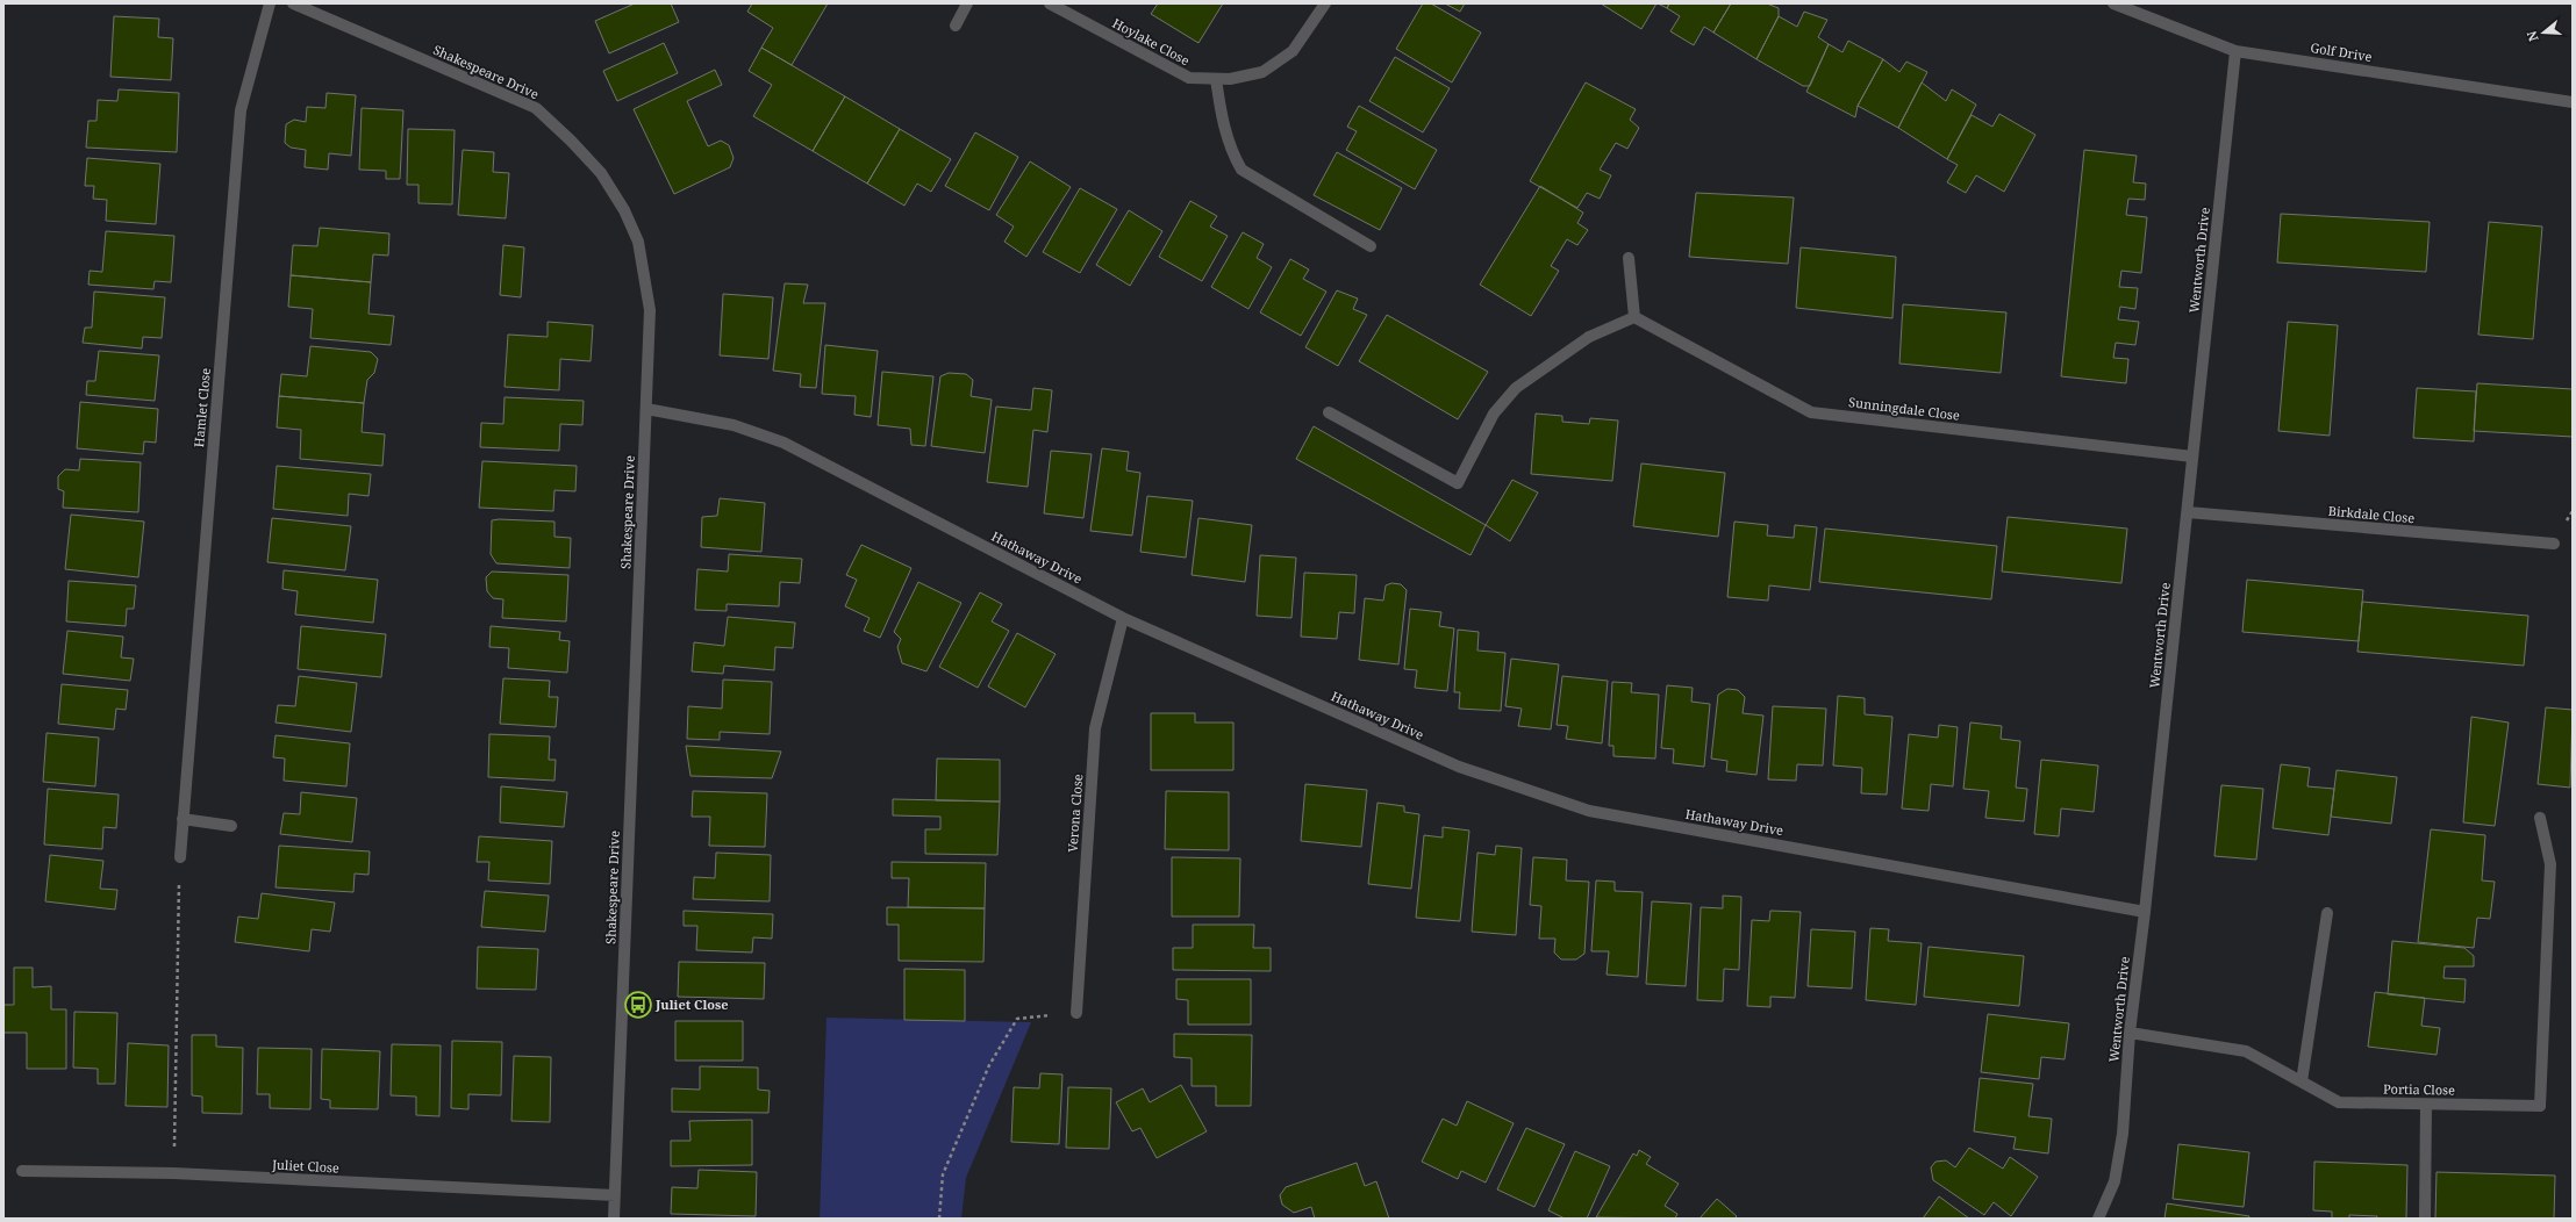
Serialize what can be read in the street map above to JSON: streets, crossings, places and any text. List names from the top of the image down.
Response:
{
  "streets": {
    "street": [
      "Hoylake Close",
      "Golf Drive",
      "Shakespeare Drive",
      "Wentworth Drive",
      "Hamlet Close",
      "Sunningdale Close",
      "Birkdale Close",
      "Hathaway Drive",
      "Verona Close",
      "Portia Close",
      "Juliet Close"
    ]
  },
  "crossings": [
    ["Golf Drive", "Wentworth Drive"],
    ["Shakespeare Drive", "Hathaway Drive"],
    ["Shakespeare Drive", "Juliet Close"],
    ["Wentworth Drive", "Sunningdale Close"],
    ["Wentworth Drive", "Birkdale Close"],
    ["Wentworth Drive", "Hathaway Drive"],
    ["Wentworth Drive", "Portia Close"],
    ["Hathaway Drive", "Verona Close"]
  ],
  "places": {
    "bus stop": ["Juliet Close"]
  },
  "north": "left"
}
